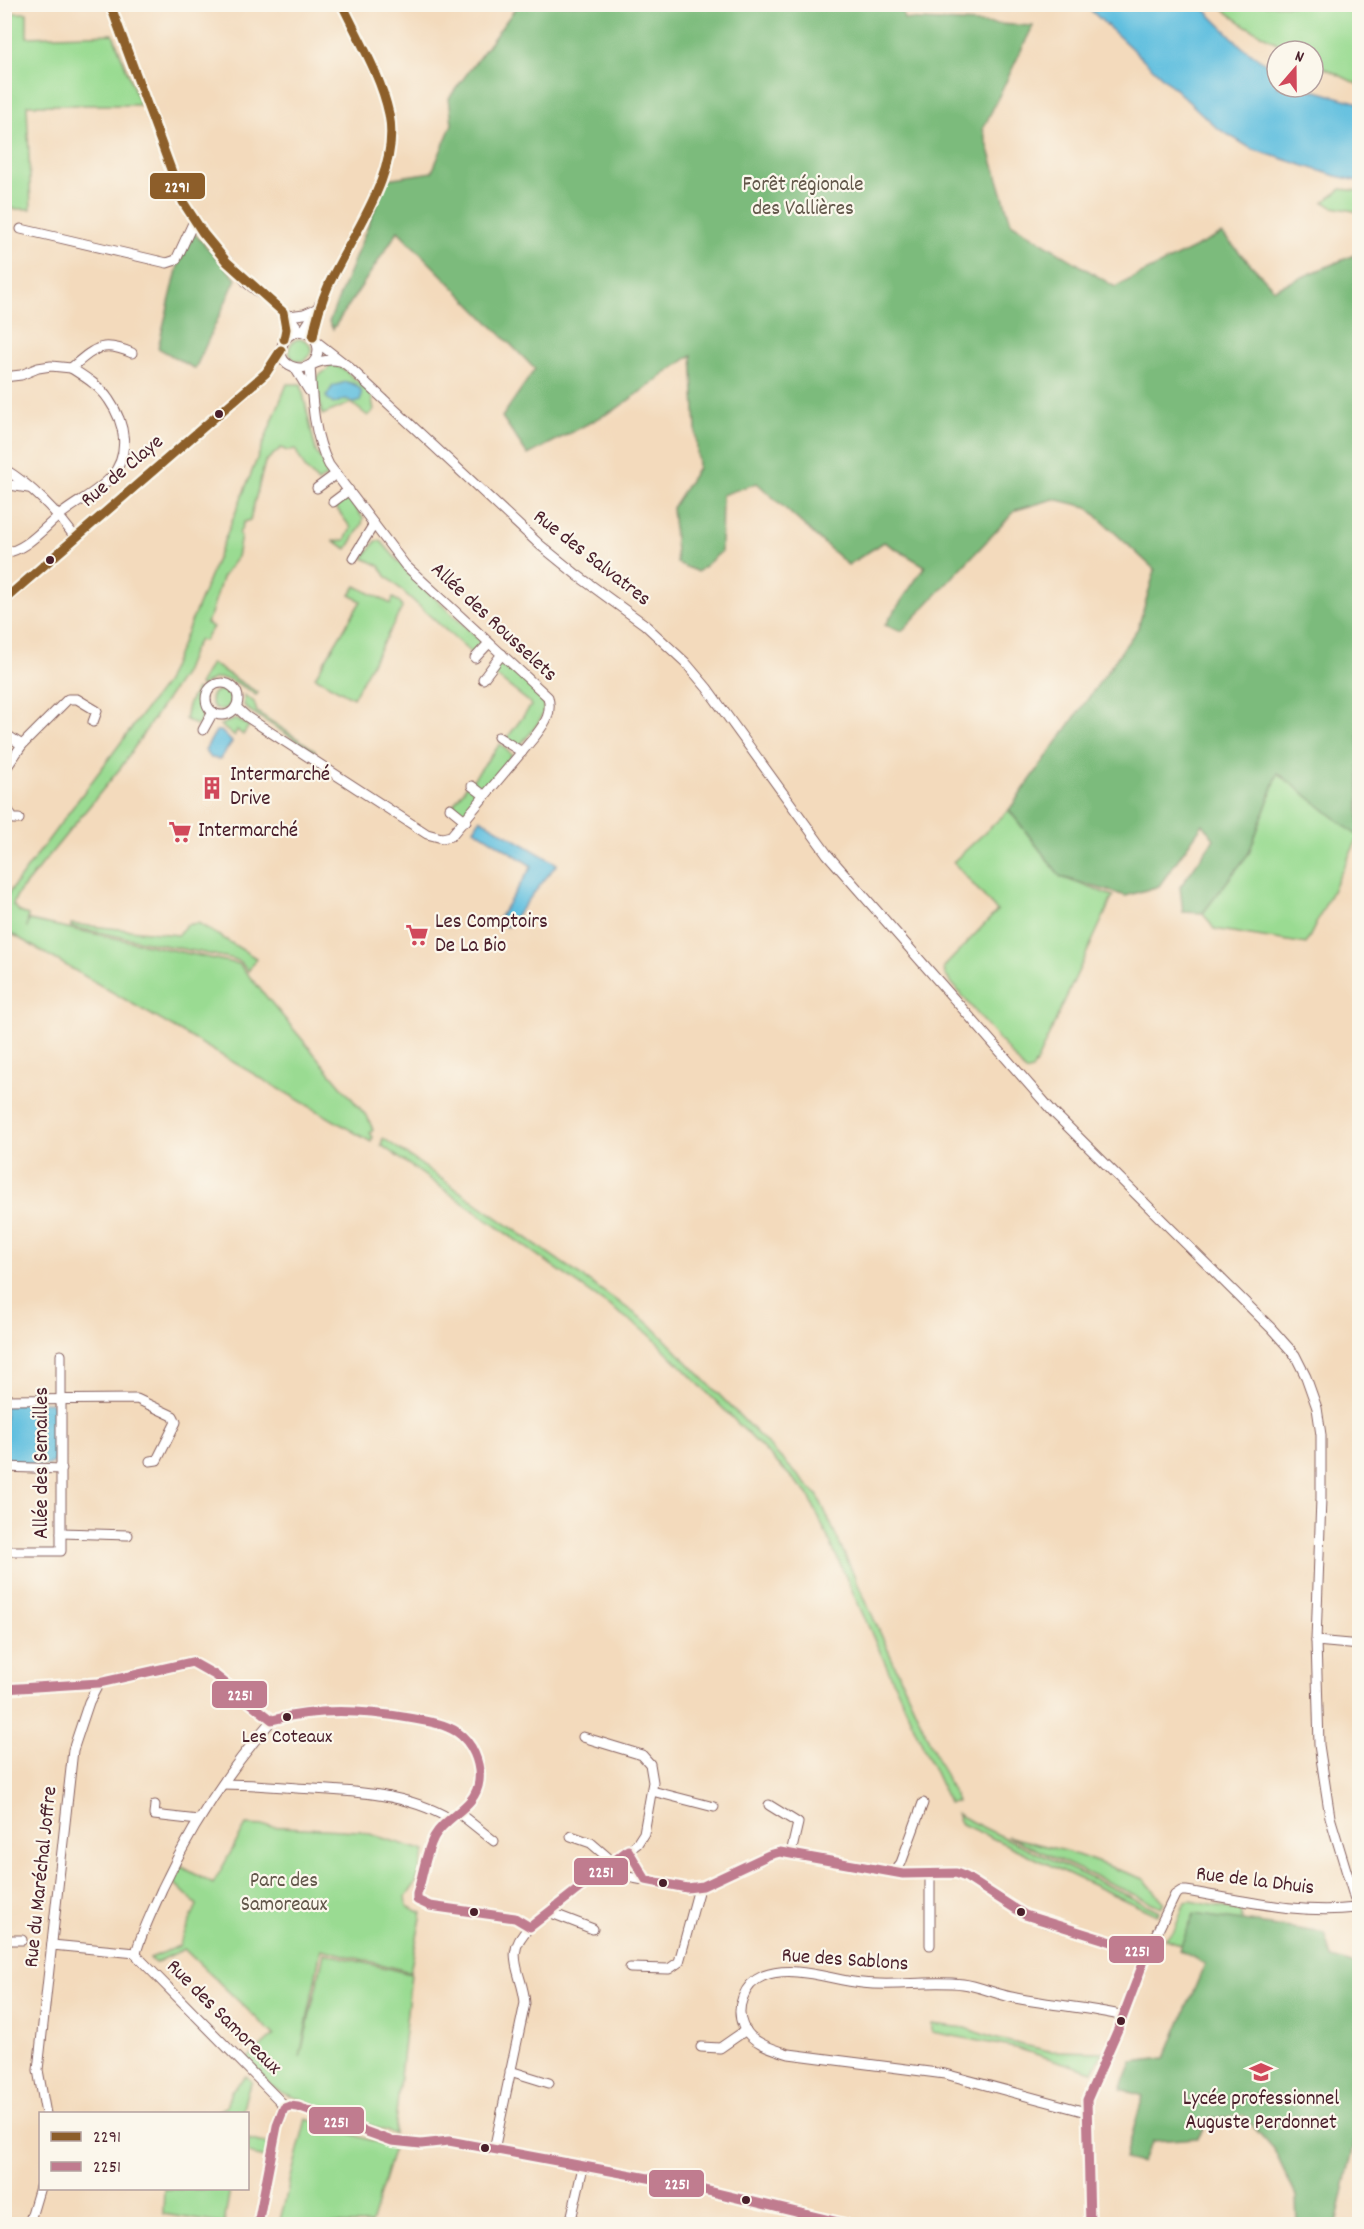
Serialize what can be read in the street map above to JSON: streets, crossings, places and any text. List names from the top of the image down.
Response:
{
  "streets": {
    "street": [
      "Rue de Claye",
      "Rue des Salvatres",
      "Allée des Rousselets",
      "Allée des Semailles",
      "Rue du Maréchal Joffre",
      "Rue de la Dhuis",
      "Rue des Sablons",
      "Rue des Samoreaux"
    ]
  },
  "crossings": [
    ["Rue de Claye", "Rue des Salvatres"],
    ["Rue de Claye", "Allée des Rousselets"],
    ["Rue des Salvatres", "Allée des Rousselets"],
    ["Rue des Salvatres", "Rue de la Dhuis"],
    ["Rue du Maréchal Joffre", "Rue des Samoreaux"],
    ["Rue de la Dhuis", "Rue des Sablons"]
  ],
  "parks": ["Forêt régionale des Vallières", "Parc des Samoreaux"],
  "places": {
    "building": ["Intermarché Drive"],
    "supermarket": ["Intermarché", "Les Comptoirs De La Bio"],
    "other": ["Les Coteaux"],
    "school or university": ["Lycée professionnel Auguste Perdonnet"]
  },
  "lines": ["transit line 2291", "transit line 2251"],
  "legend": ["2291", "2251"],
  "north": "top"
}
